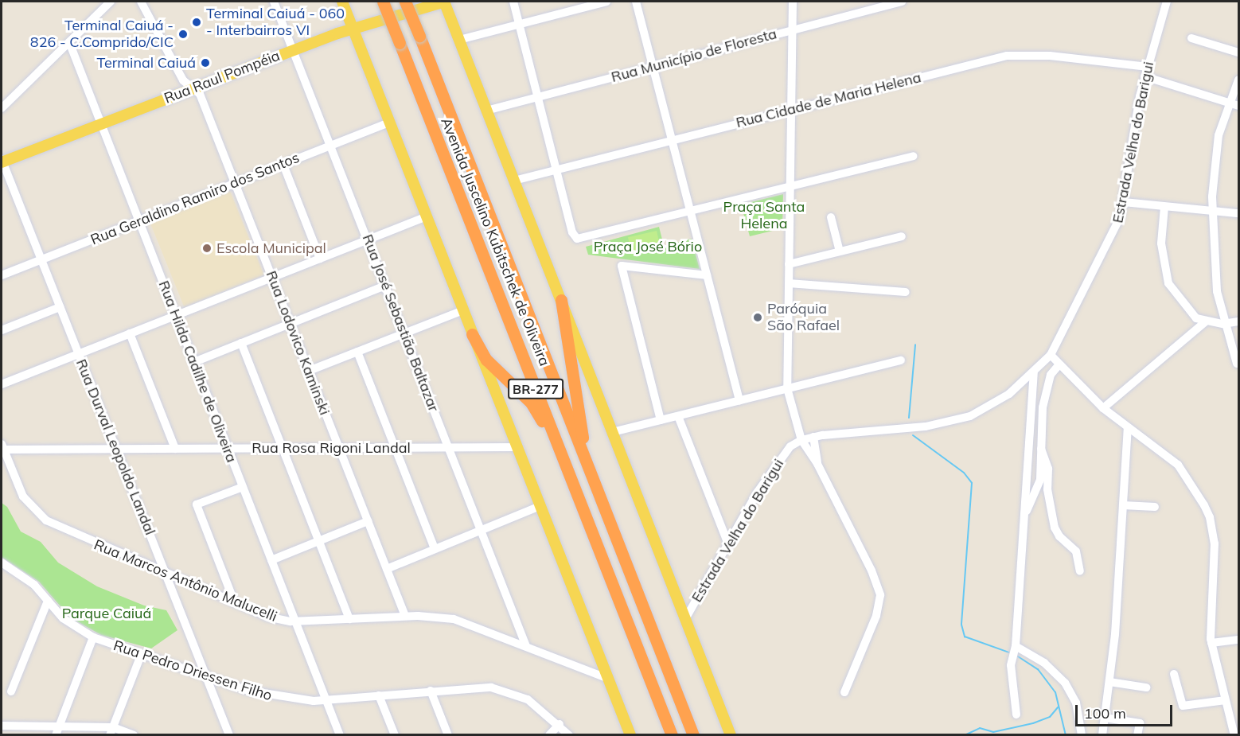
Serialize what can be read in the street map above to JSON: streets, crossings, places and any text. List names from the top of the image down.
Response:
{
  "streets": {
    "highway": ["Avenida Juscelino Kubitschek de Oliveira", "BR-277"],
    "main road": ["Rua Raul Pompéia"],
    "street": [
      "Rua Município de Floresta",
      "Rua Cidade de Maria Helena",
      "Estrada Velha do Barigui",
      "Rua Geraldino Ramiro dos Santos",
      "Rua José Sebastião Baltazar",
      "Rua Lodovico Kaminski",
      "Rua Hilda Cadilhe de Oliveira",
      "Rua Durval Leopoldo Landal",
      "Rua Rosa Rigoni Landal",
      "Rua Marcos Antônio Malucelli",
      "Rua Pedro Driessen Filho"
    ]
  },
  "crossings": [
    ["Rua Raul Pompéia", "Rua José Sebastião Baltazar"],
    ["Rua Raul Pompéia", "Rua Lodovico Kaminski"],
    ["Rua Raul Pompéia", "Rua Hilda Cadilhe de Oliveira"],
    ["Rua Raul Pompéia", "Rua Durval Leopoldo Landal"],
    ["Rua Cidade de Maria Helena", "Estrada Velha do Barigui"],
    ["Rua Geraldino Ramiro dos Santos", "Rua José Sebastião Baltazar"],
    ["Rua Geraldino Ramiro dos Santos", "Rua Lodovico Kaminski"],
    ["Rua Geraldino Ramiro dos Santos", "Rua Hilda Cadilhe de Oliveira"],
    ["Rua Geraldino Ramiro dos Santos", "Rua Durval Leopoldo Landal"],
    ["Rua José Sebastião Baltazar", "Rua Rosa Rigoni Landal"],
    ["Rua José Sebastião Baltazar", "Rua Marcos Antônio Malucelli"],
    ["Rua Lodovico Kaminski", "Rua Rosa Rigoni Landal"],
    ["Rua Lodovico Kaminski", "Rua Marcos Antônio Malucelli"],
    ["Rua Hilda Cadilhe de Oliveira", "Rua Rosa Rigoni Landal"],
    ["Rua Hilda Cadilhe de Oliveira", "Rua Marcos Antônio Malucelli"],
    ["Rua Hilda Cadilhe de Oliveira", "Rua Pedro Driessen Filho"],
    ["Rua Durval Leopoldo Landal", "Rua Rosa Rigoni Landal"],
    ["Rua Durval Leopoldo Landal", "Rua Marcos Antônio Malucelli"],
    ["Rua Durval Leopoldo Landal", "Rua Pedro Driessen Filho"],
    ["Rua Rosa Rigoni Landal", "Rua Marcos Antônio Malucelli"]
  ],
  "parks": ["Praça Santa Helena", "Praça José Bório", "Parque Caiuá"],
  "places": [
    "Terminal Caiuá - 060 - Interbairros VI",
    "Terminal Caiuá - 826 - C.Comprido/CIC",
    "Terminal Caiuá",
    "Escola Municipal",
    "Paróquia São Rafael"
  ],
  "scale_bar": "100 m"
}
